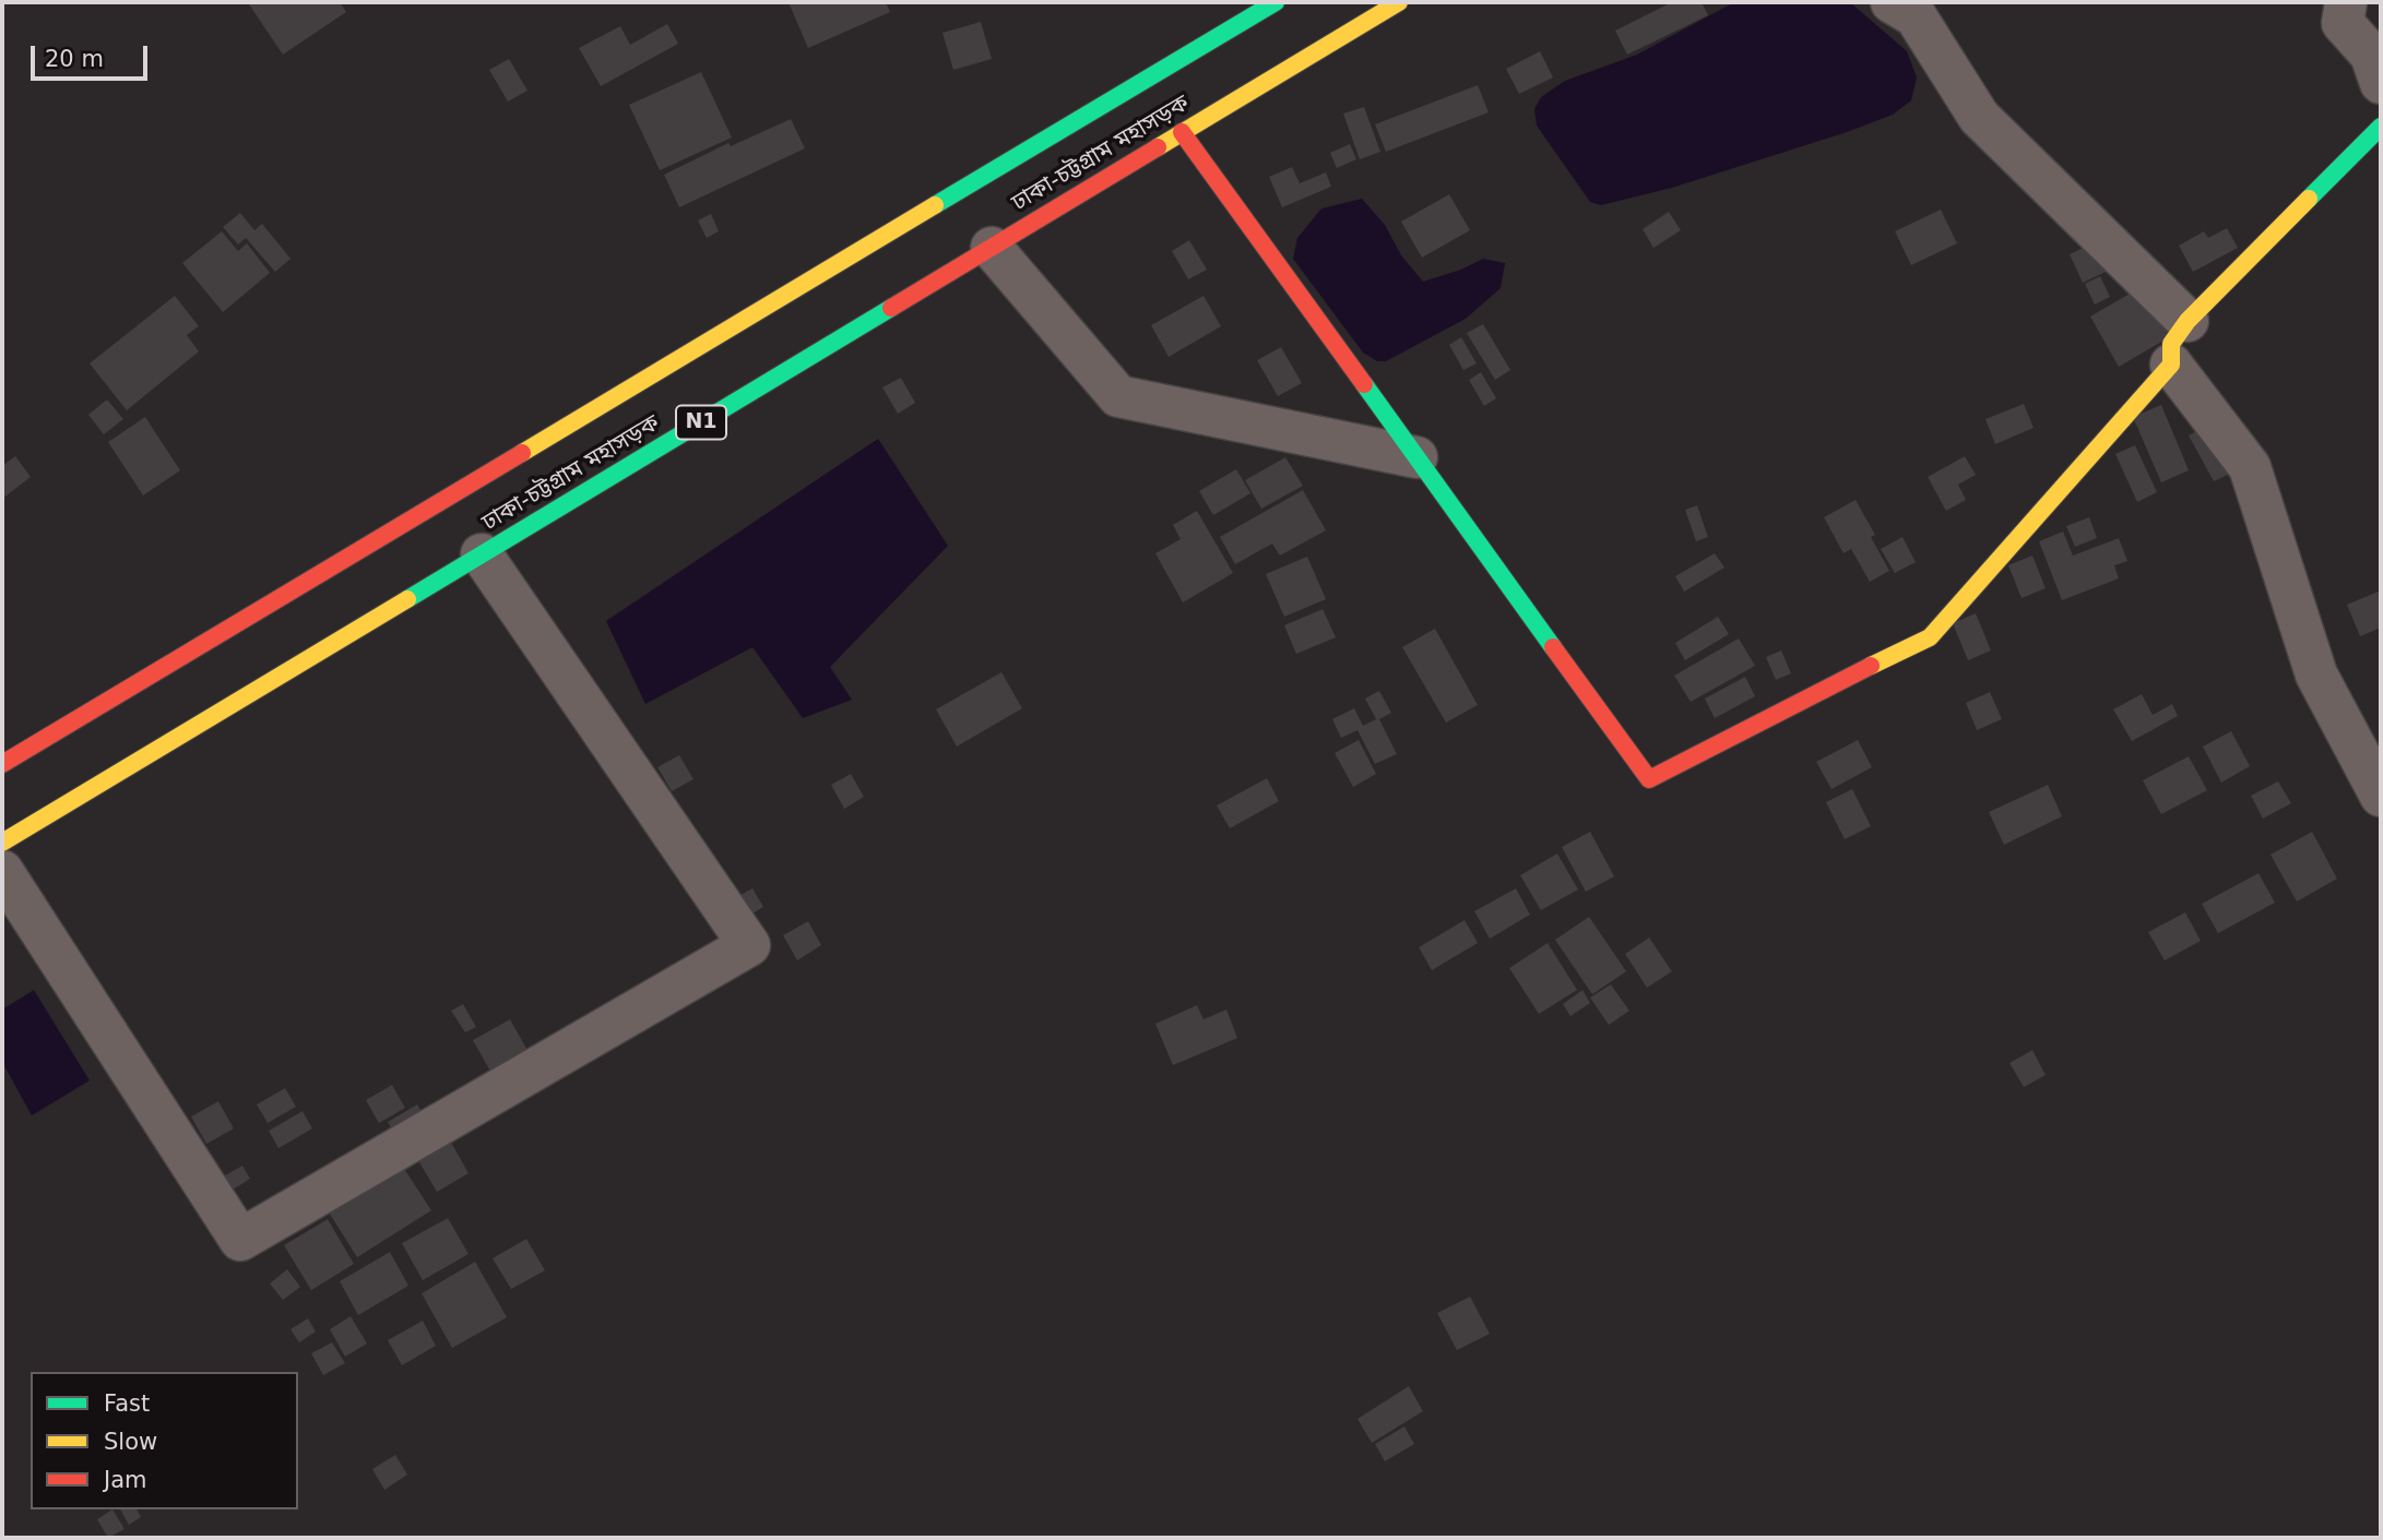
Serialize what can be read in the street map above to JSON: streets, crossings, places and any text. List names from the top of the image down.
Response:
{
  "streets": {
    "main road": ["ঢাকা-চট্টগ্রাম মহাসড়ক", "N1"]
  },
  "legend": ["Fast", "Slow", "Jam"],
  "scale_bar": "20 m"
}
